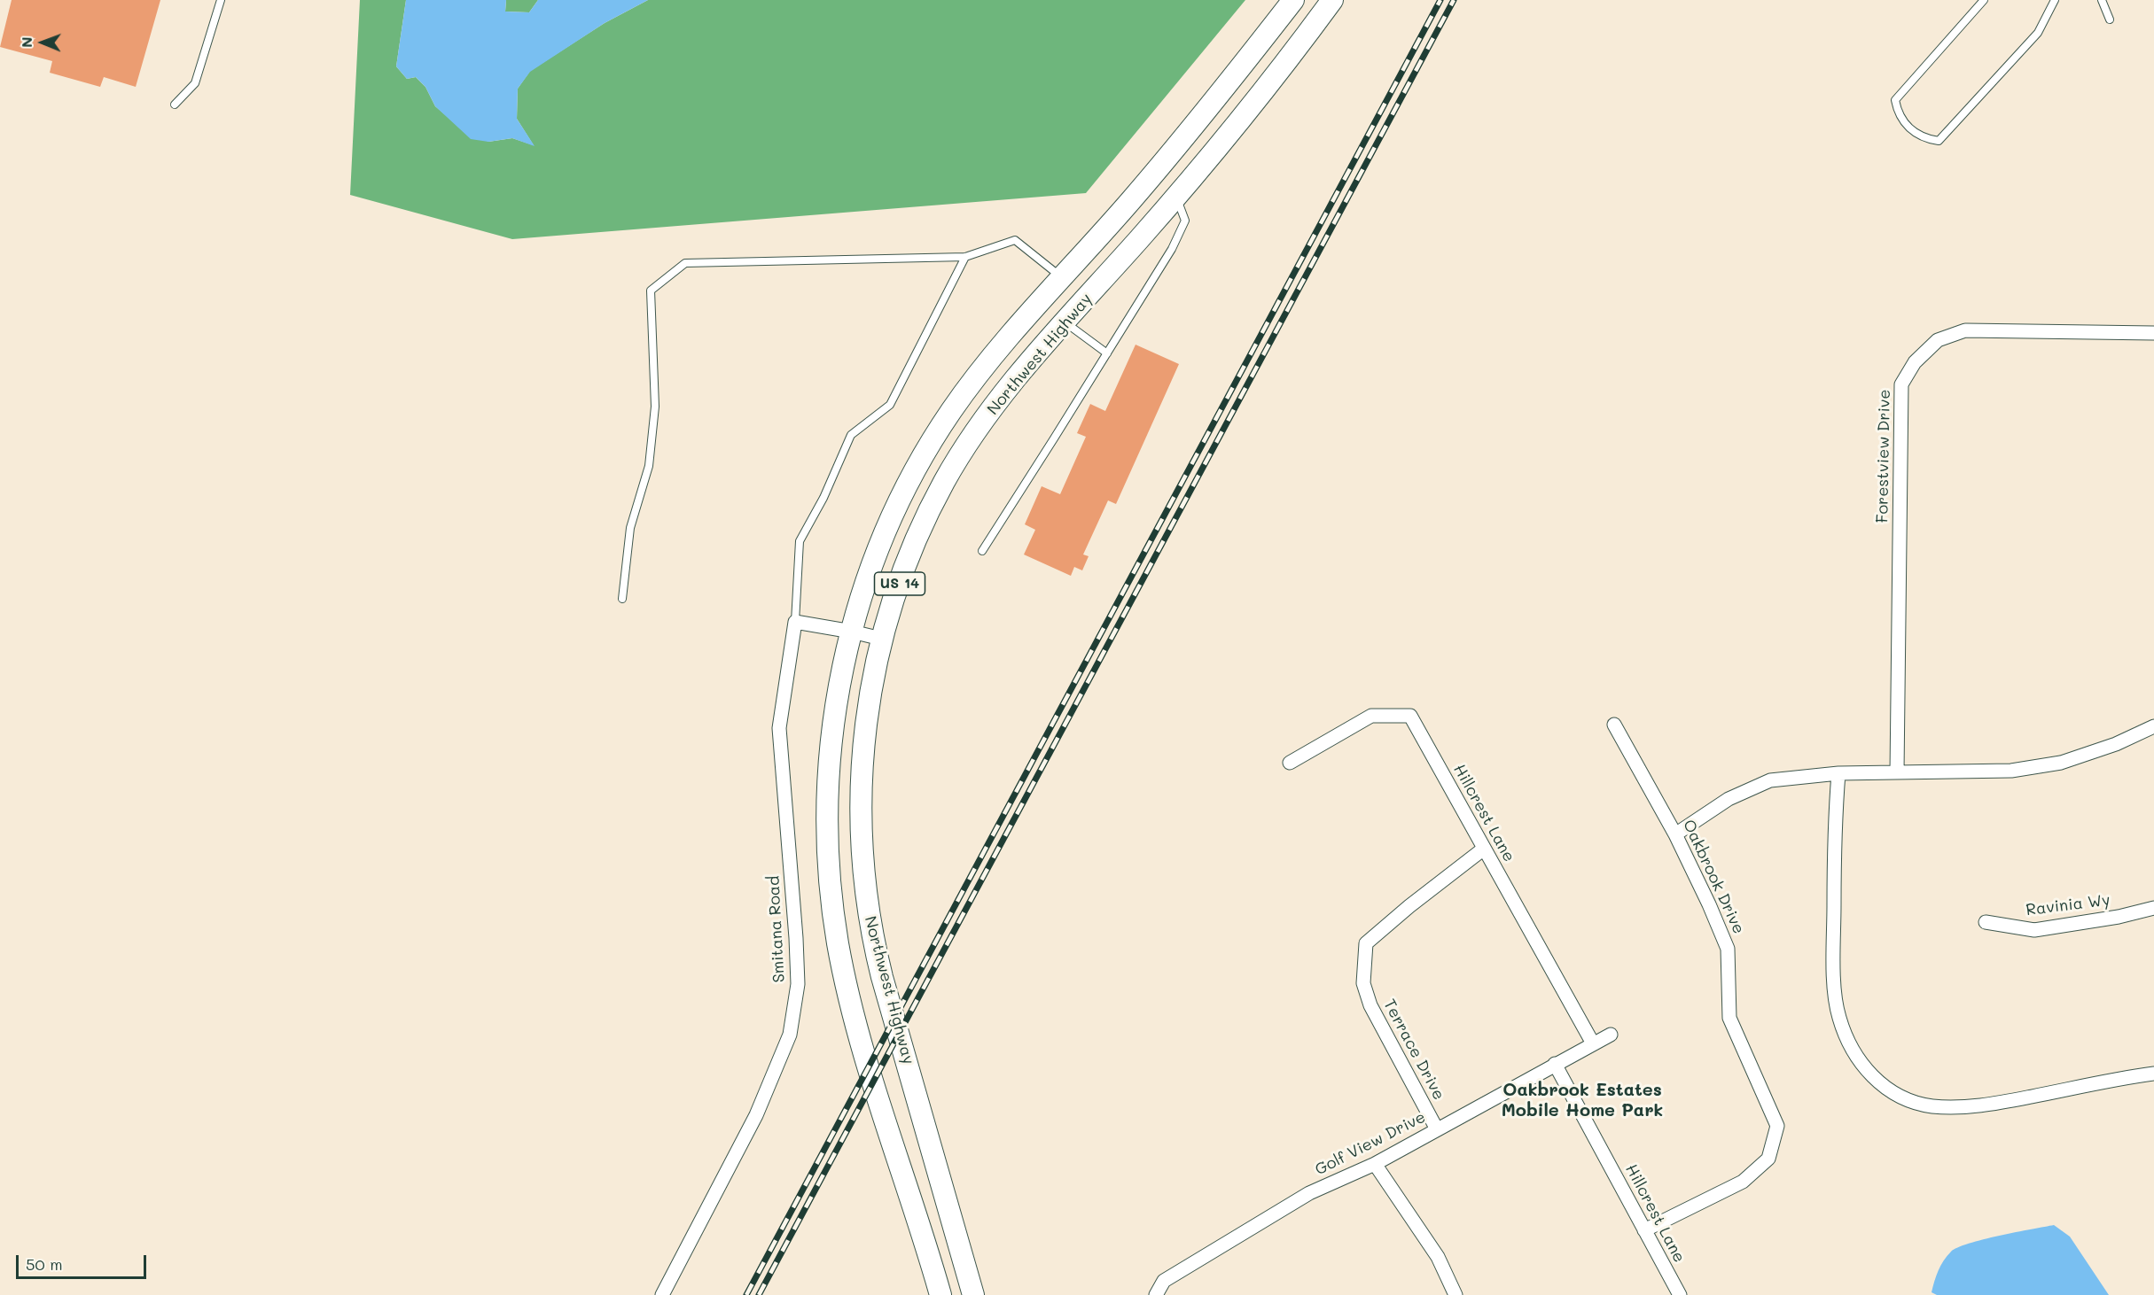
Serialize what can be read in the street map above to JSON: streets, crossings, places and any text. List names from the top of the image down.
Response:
{
  "streets": {
    "main road": ["Northwest Highway", "US 14"],
    "street": [
      "Forestview Drive",
      "Hillcrest Lane",
      "Oakbrook Drive",
      "Ravinia Wy",
      "Smitana Road",
      "Terrace Drive",
      "Golf View Drive"
    ]
  },
  "crossings": [
    ["Hillcrest Lane", "Oakbrook Drive"],
    ["Hillcrest Lane", "Terrace Drive"],
    ["Hillcrest Lane", "Golf View Drive"],
    ["Terrace Drive", "Golf View Drive"]
  ],
  "districts": ["Oakbrook Estates Mobile Home Park"],
  "scale_bar": "50 m",
  "north": "left"
}
